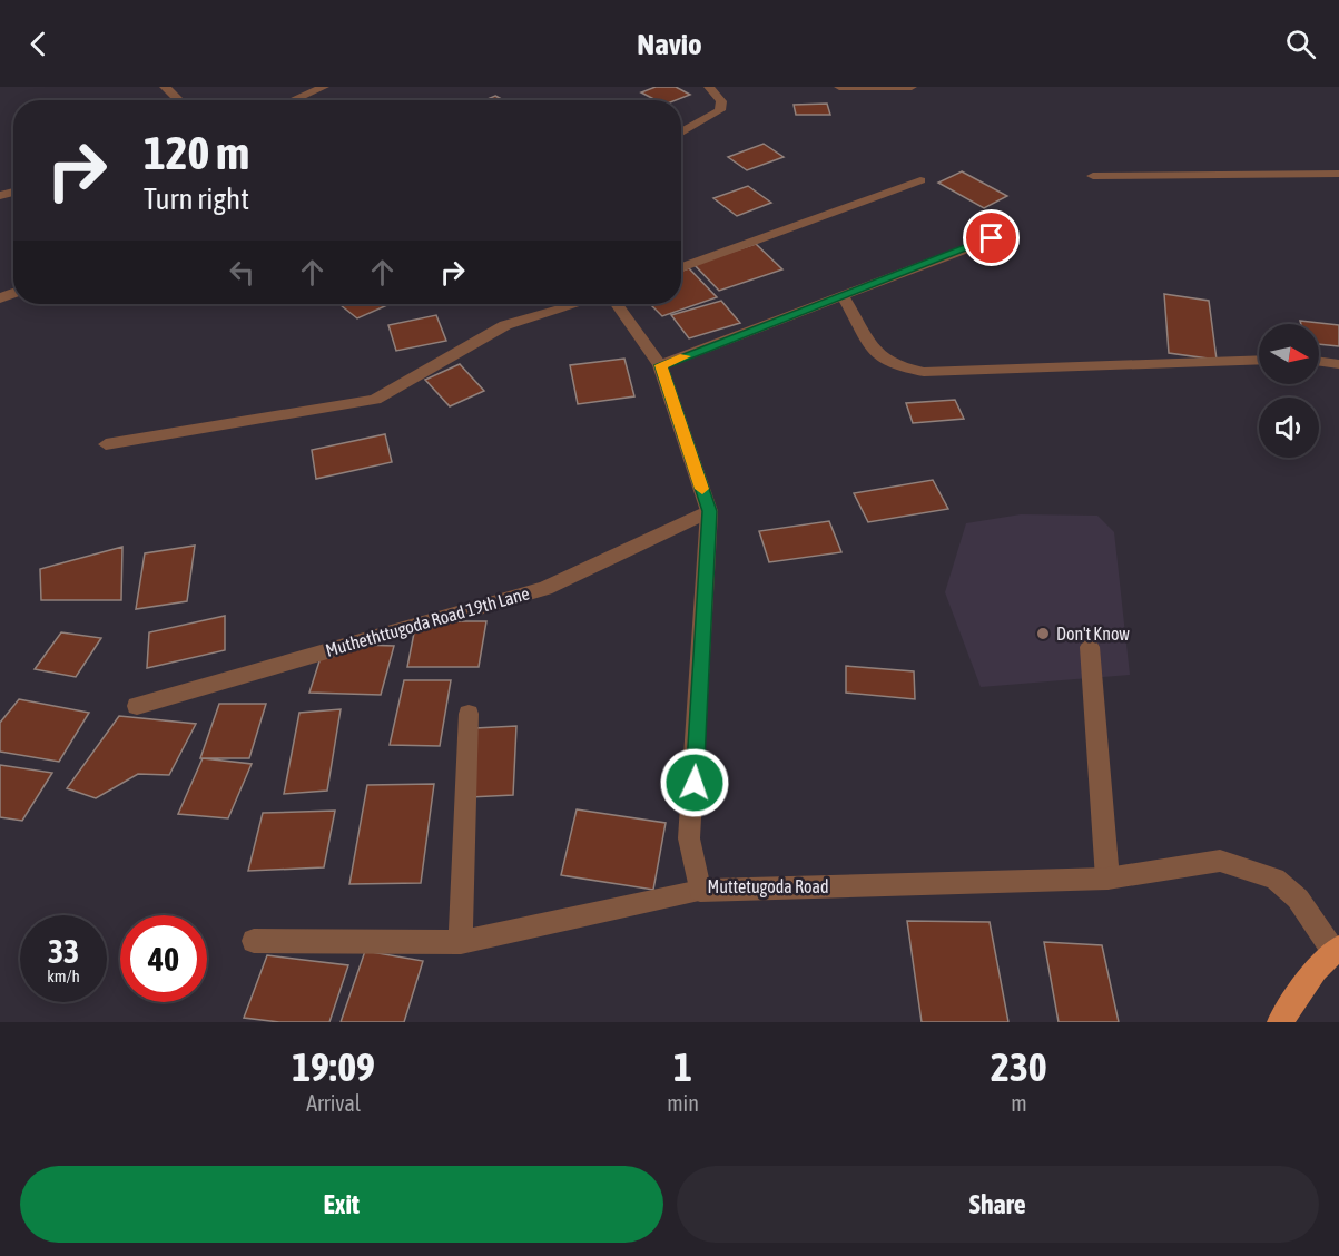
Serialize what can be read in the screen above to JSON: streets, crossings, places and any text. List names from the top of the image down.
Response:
{
  "streets": {
    "street": ["Muthethttugoda Road 19th Lane", "Muttetugoda Road"]
  },
  "crossings": [
    ["Muthethttugoda Road 19th Lane", "Muttetugoda Road"]
  ],
  "places": ["Don't Know"],
  "north": "right",
  "page": {
    "header": "Navio",
    "turn": ["120 m", "Turn right"],
    "speed": "33 km/h",
    "limit": "40",
    "eta": [
      "19:09",
      "Arrival",
      "1",
      "min",
      "230",
      "m"
    ],
    "buttons": ["Exit", "Share"]
  }
}
